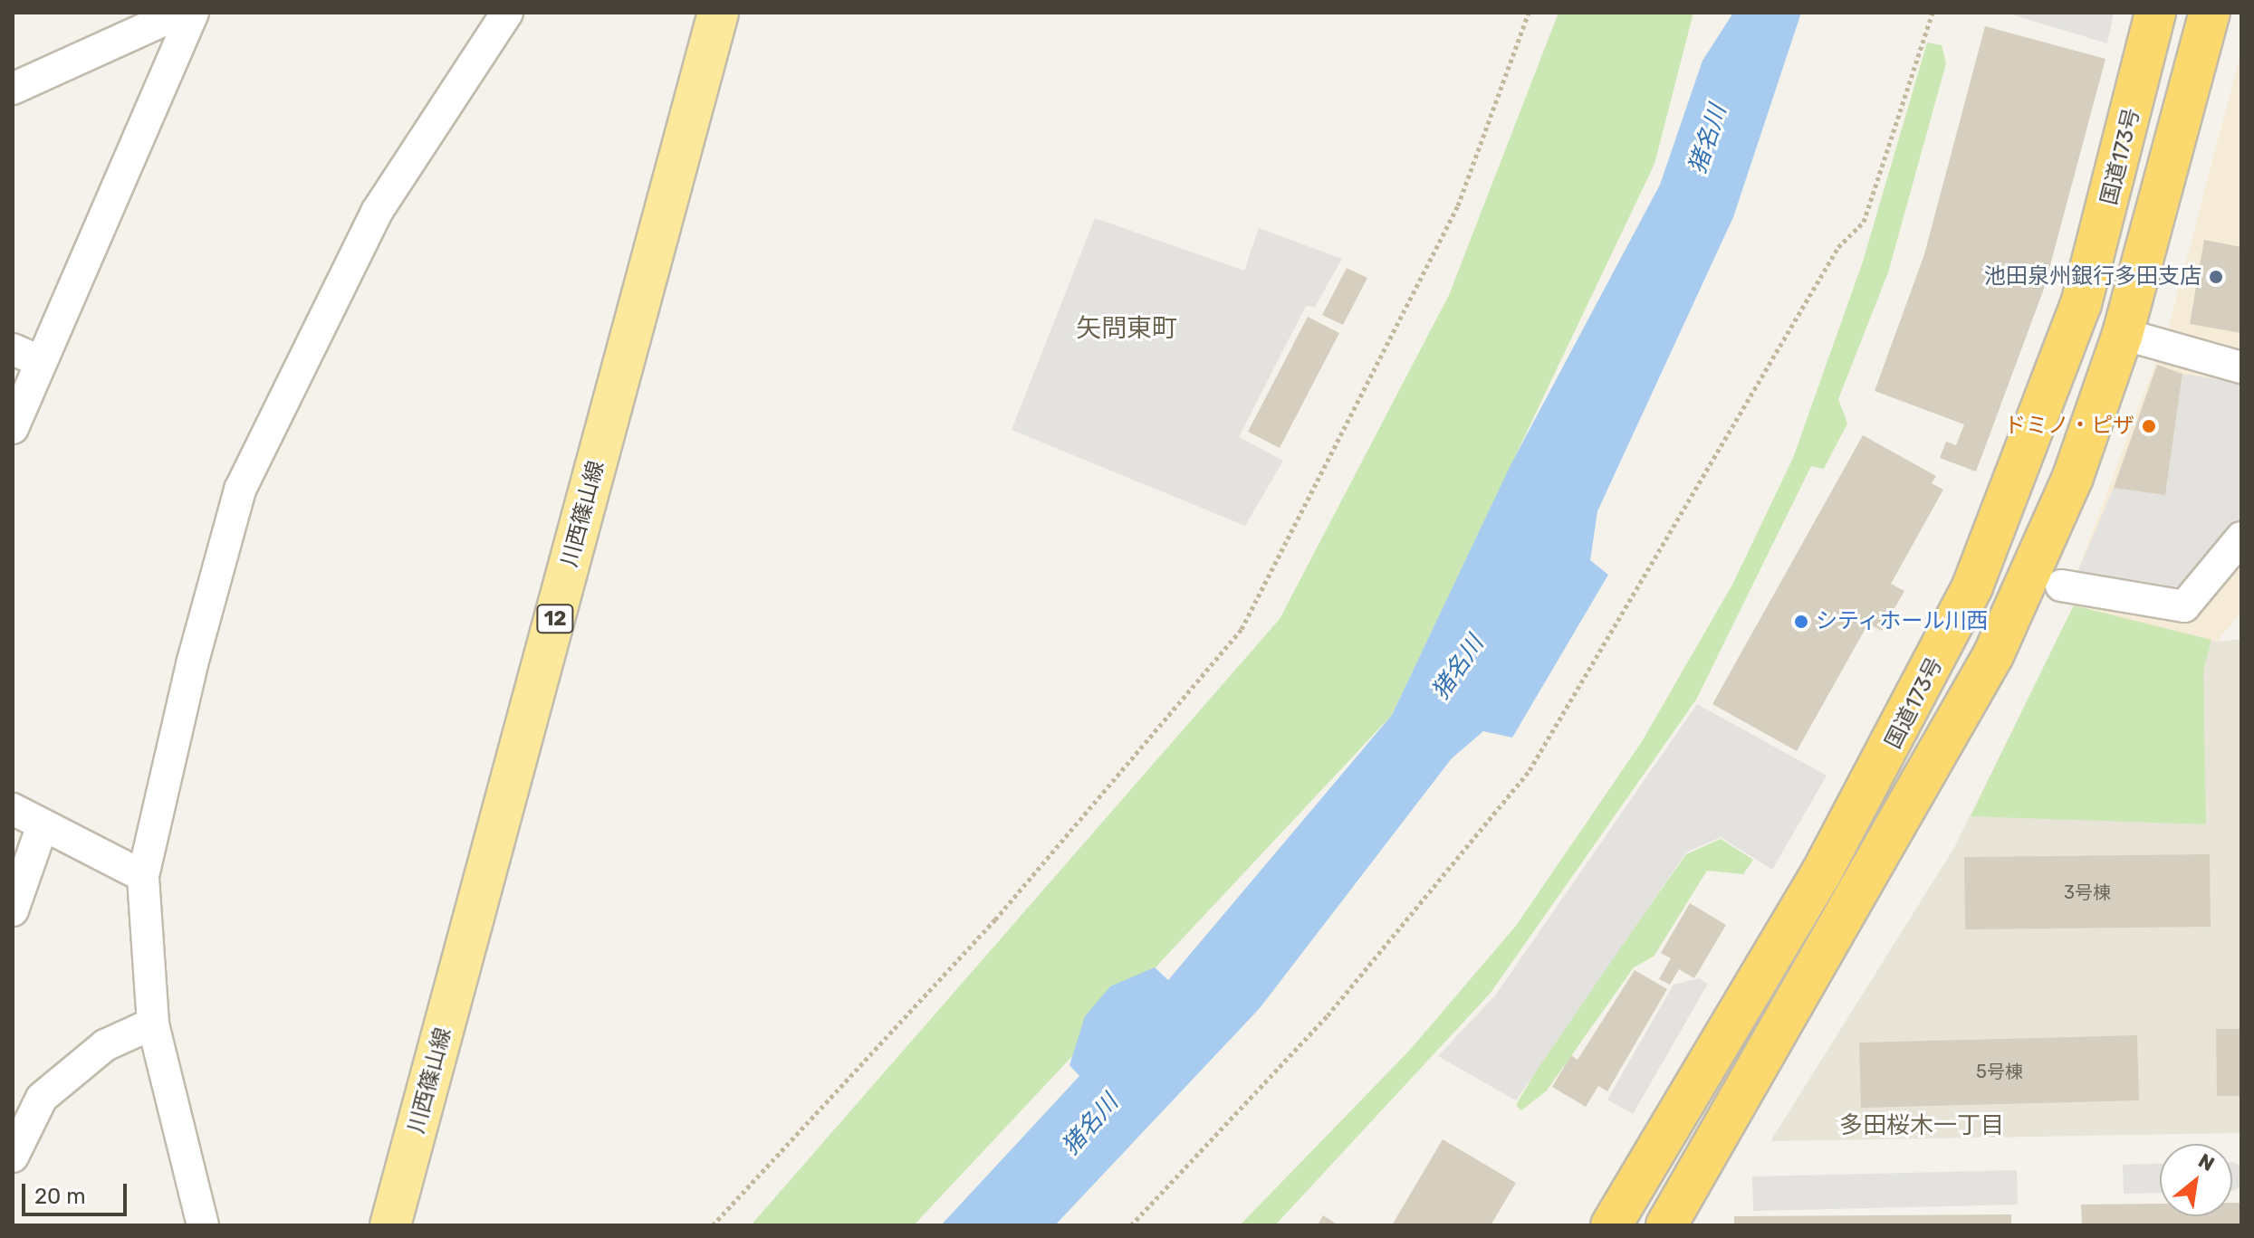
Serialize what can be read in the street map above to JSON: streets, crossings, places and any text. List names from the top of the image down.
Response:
{
  "streets": {
    "highway": ["国道173号"],
    "main road": ["川西篠山線", "12"]
  },
  "districts": ["矢問東町", "多田桜木一丁目"],
  "water": ["猪名川"],
  "places": ["池田泉州銀行多田支店", "ドミノ・ピザ", "シティホール川西"],
  "house_numbers": ["3号棟", "5号棟"],
  "scale_bar": "20 m",
  "north": "top right"
}
